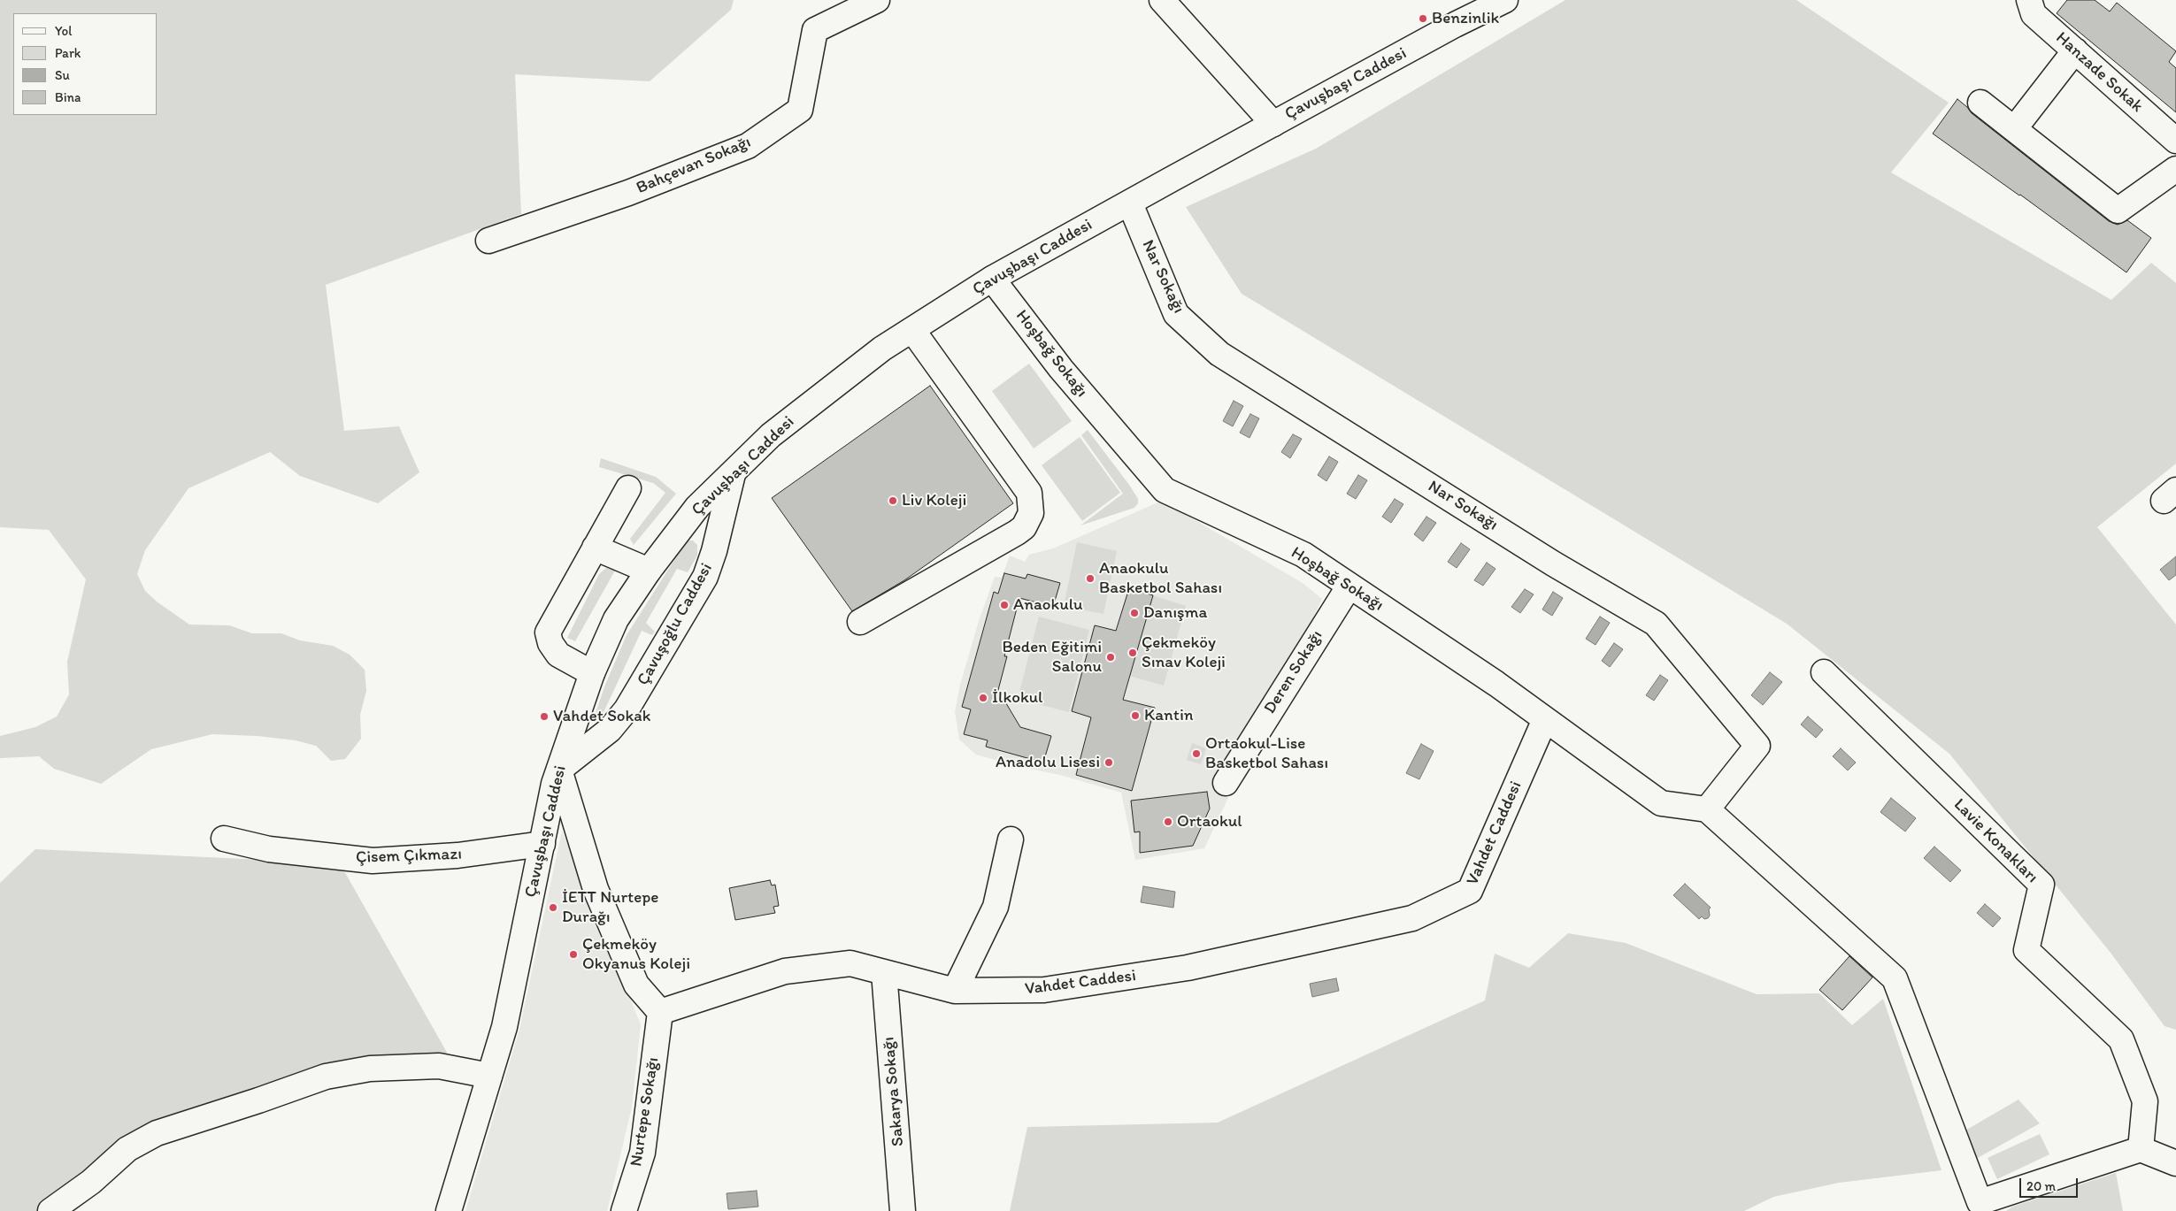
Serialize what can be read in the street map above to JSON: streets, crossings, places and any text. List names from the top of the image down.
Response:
{
  "streets": {
    "street": [
      "Hanzade Sokak",
      "Çavuşbaşı Caddesi",
      "Bahçevan Sokağı",
      "Nar Sokağı",
      "Hoşbağ Sokağı",
      "Çavuşoğlu Caddesi",
      "Deren Sokağı",
      "Vahdet Caddesi",
      "Lavie Konakları",
      "Çisem Çıkmazı",
      "Sakarya Sokağı",
      "Nurtepe Sokağı"
    ]
  },
  "crossings": [
    ["Çavuşbaşı Caddesi", "Nar Sokağı"],
    ["Çavuşbaşı Caddesi", "Hoşbağ Sokağı"],
    ["Çavuşbaşı Caddesi", "Çavuşoğlu Caddesi"],
    ["Çavuşbaşı Caddesi", "Çisem Çıkmazı"],
    ["Nar Sokağı", "Hoşbağ Sokağı"],
    ["Hoşbağ Sokağı", "Deren Sokağı"],
    ["Hoşbağ Sokağı", "Vahdet Caddesi"],
    ["Vahdet Caddesi", "Sakarya Sokağı"],
    ["Vahdet Caddesi", "Nurtepe Sokağı"]
  ],
  "places": [
    "Benzinlik",
    "Liv Koleji",
    "Anaokulu Basketbol Sahası",
    "Anaokulu",
    "Danışma",
    "Çekmeköy Sınav Koleji",
    "Beden Eğitimi Salonu",
    "İlkokul",
    "Kantin",
    "Vahdet Sokak",
    "Ortaokul-Lise Basketbol Sahası",
    "Anadolu Lisesi",
    "Ortaokul",
    "İETT Nurtepe Durağı",
    "Çekmeköy Okyanus Koleji"
  ],
  "legend": [
    "Yol",
    "Park",
    "Su",
    "Bina"
  ],
  "scale_bar": "20 m"
}
